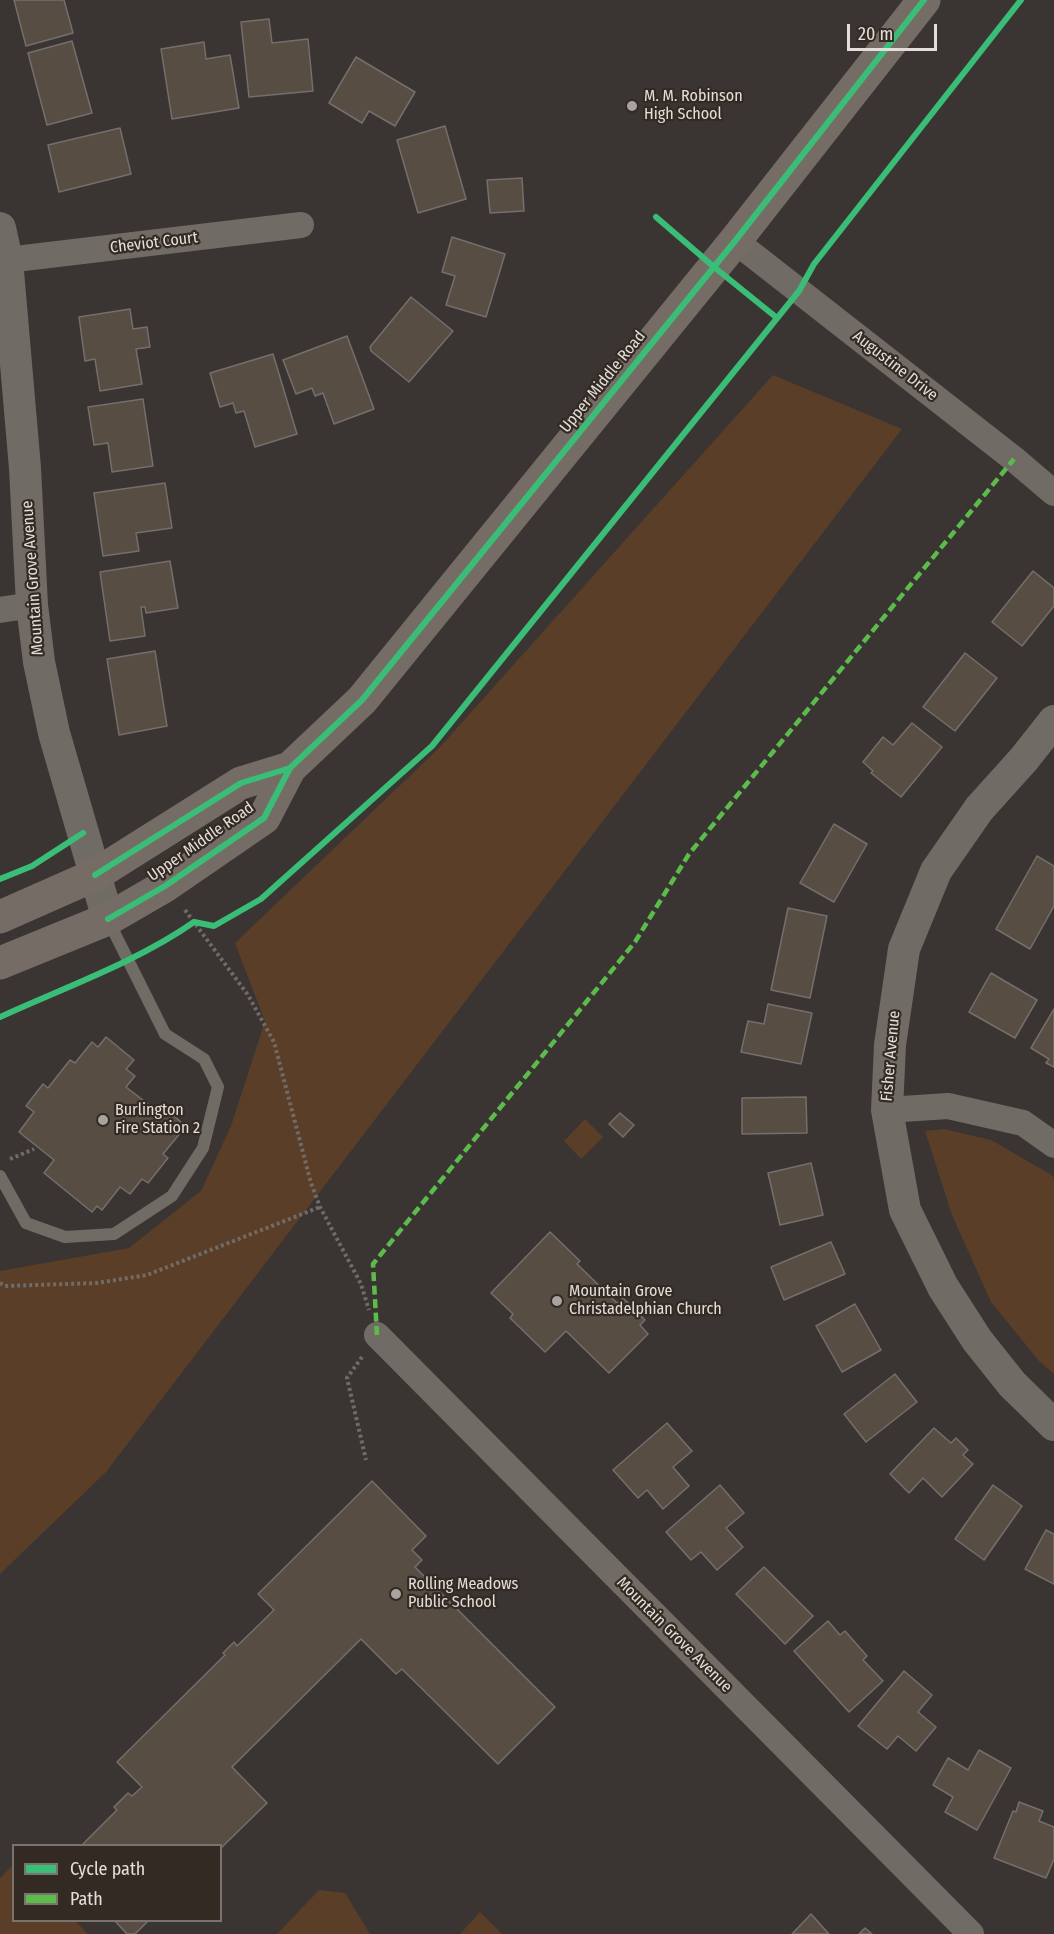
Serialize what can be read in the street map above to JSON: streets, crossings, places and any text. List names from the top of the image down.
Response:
{
  "streets": {
    "main road": ["Upper Middle Road"],
    "street": [
      "Cheviot Court",
      "Augustine Drive",
      "Mountain Grove Avenue",
      "Fisher Avenue"
    ]
  },
  "crossings": [
    ["Cheviot Court", "Mountain Grove Avenue"],
    ["Augustine Drive", "Upper Middle Road"],
    ["Upper Middle Road", "Mountain Grove Avenue"]
  ],
  "places": [
    "M. M. Robinson High School",
    "Burlington Fire Station 2",
    "Mountain Grove Christadelphian Church",
    "Rolling Meadows Public School"
  ],
  "legend": ["Cycle path", "Path"],
  "scale_bar": "20 m"
}
